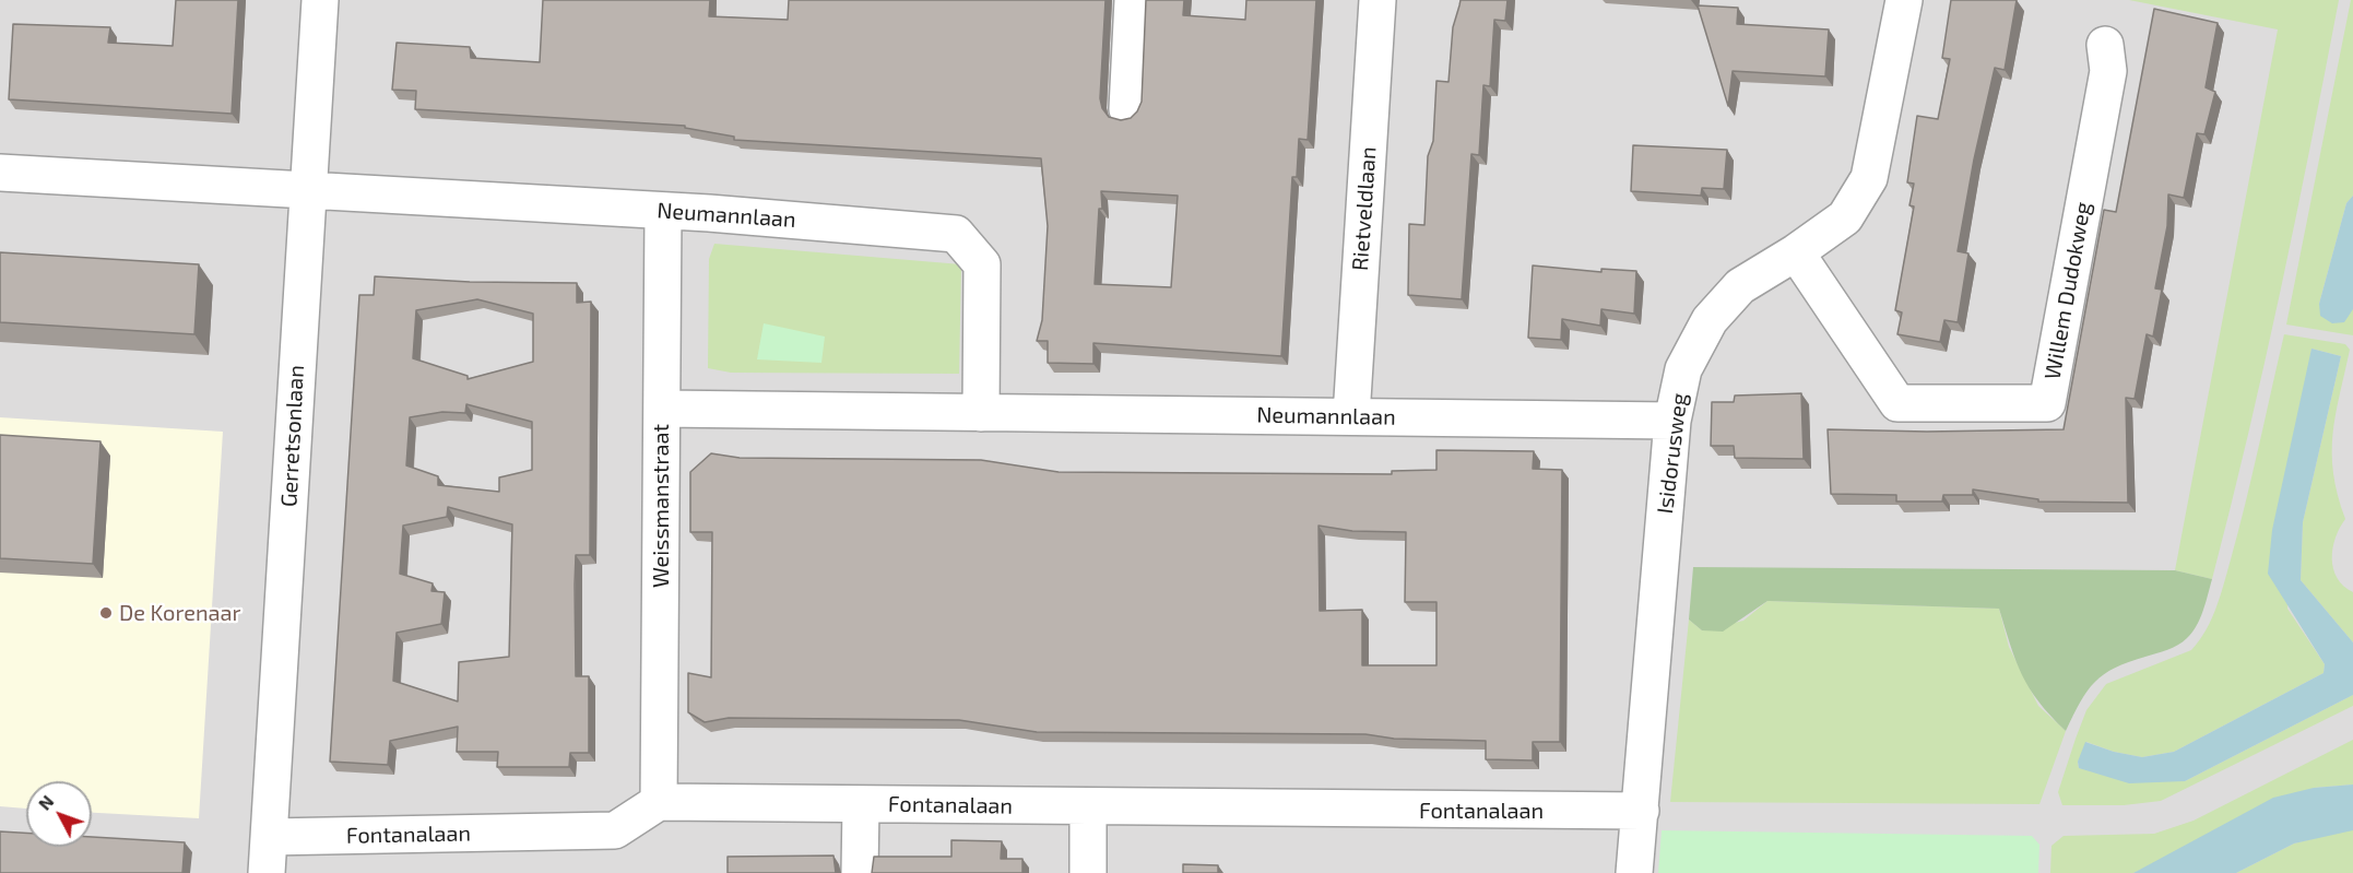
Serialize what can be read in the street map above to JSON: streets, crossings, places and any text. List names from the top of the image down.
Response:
{
  "streets": {
    "street": [
      "Rietveldlaan",
      "Neumannlaan",
      "Willem Dudokweg",
      "Gerretsonlaan",
      "Isidorusweg",
      "Weissmanstraat",
      "Fontanalaan"
    ]
  },
  "crossings": [
    ["Rietveldlaan", "Neumannlaan"],
    ["Neumannlaan", "Gerretsonlaan"],
    ["Neumannlaan", "Isidorusweg"],
    ["Neumannlaan", "Weissmanstraat"],
    ["Willem Dudokweg", "Isidorusweg"],
    ["Gerretsonlaan", "Fontanalaan"],
    ["Isidorusweg", "Fontanalaan"],
    ["Weissmanstraat", "Fontanalaan"]
  ],
  "places": ["De Korenaar"],
  "north": "top left"
}
